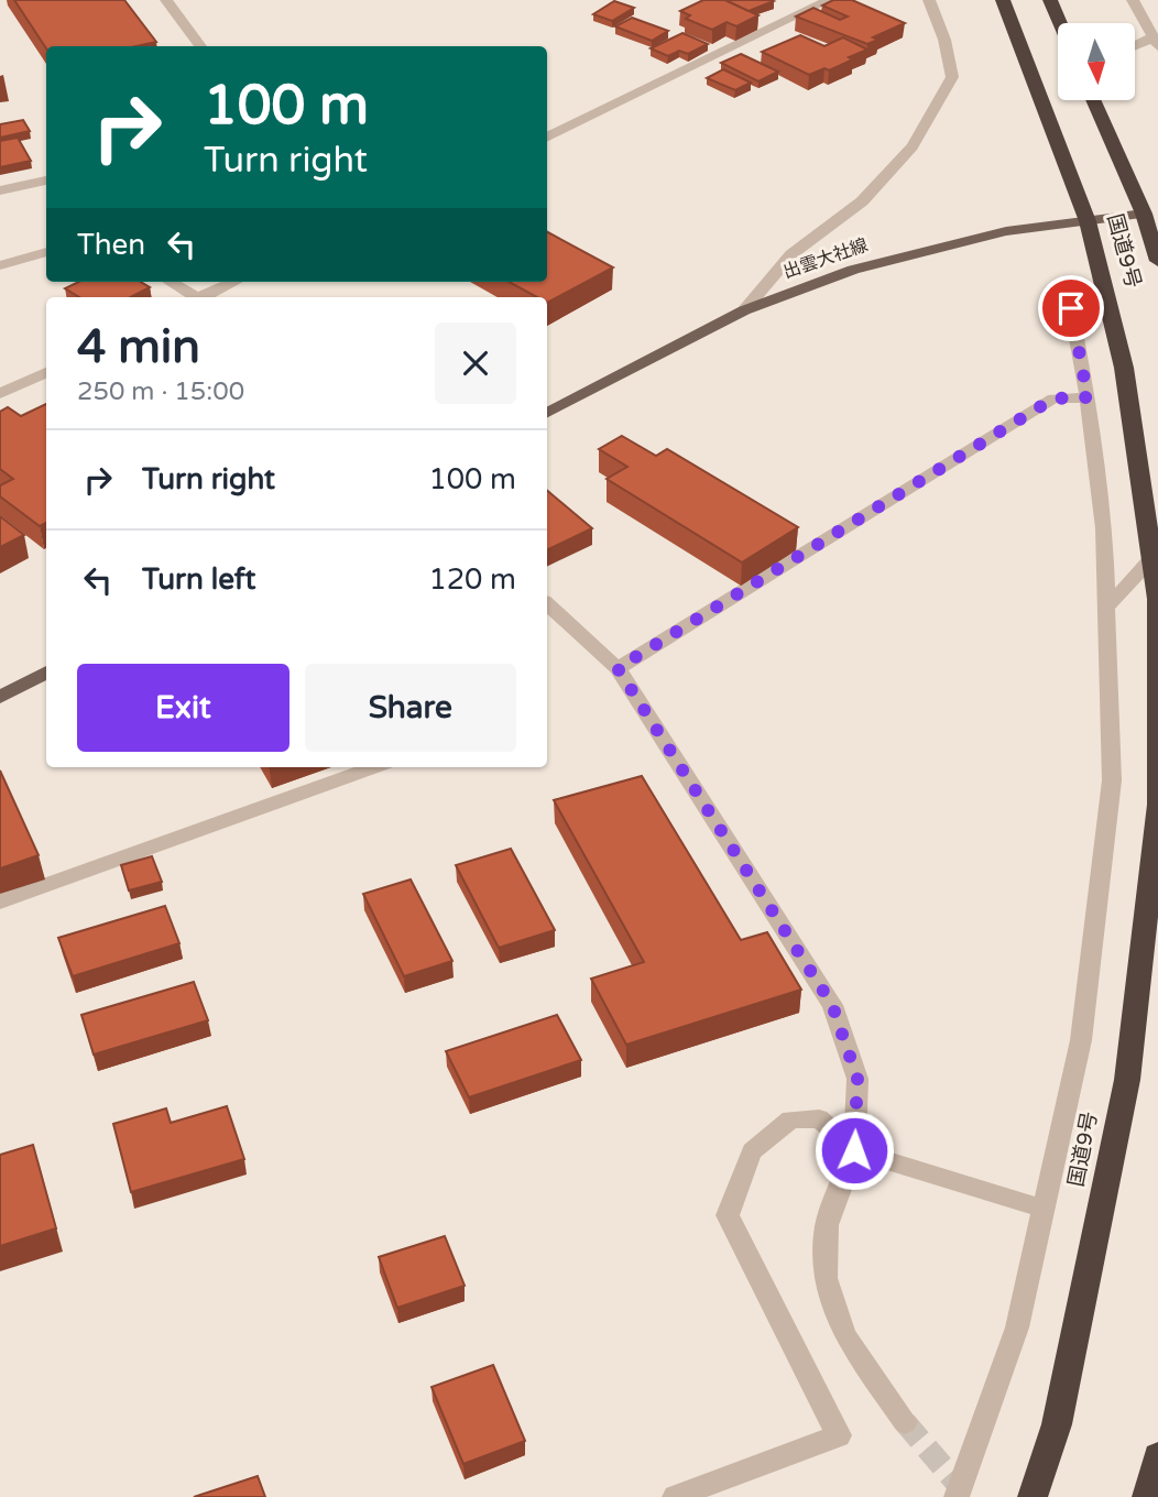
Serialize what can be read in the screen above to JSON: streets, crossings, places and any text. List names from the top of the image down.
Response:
{
  "streets": {
    "highway": ["国道9号"],
    "main road": ["出雲大社線"]
  },
  "crossings": [
    ["国道9号", "出雲大社線"]
  ],
  "north": "bottom",
  "page": {
    "turn": ["100 m", "Turn right"],
    "then": "Then",
    "heading": ["4 min", "250 m · 15:00"],
    "list": [
      {
        "name": "Turn right",
        "value": "100 m"
      },
      {
        "name": "Turn left",
        "value": "120 m"
      }
    ],
    "buttons": ["Exit", "Share"]
  }
}
